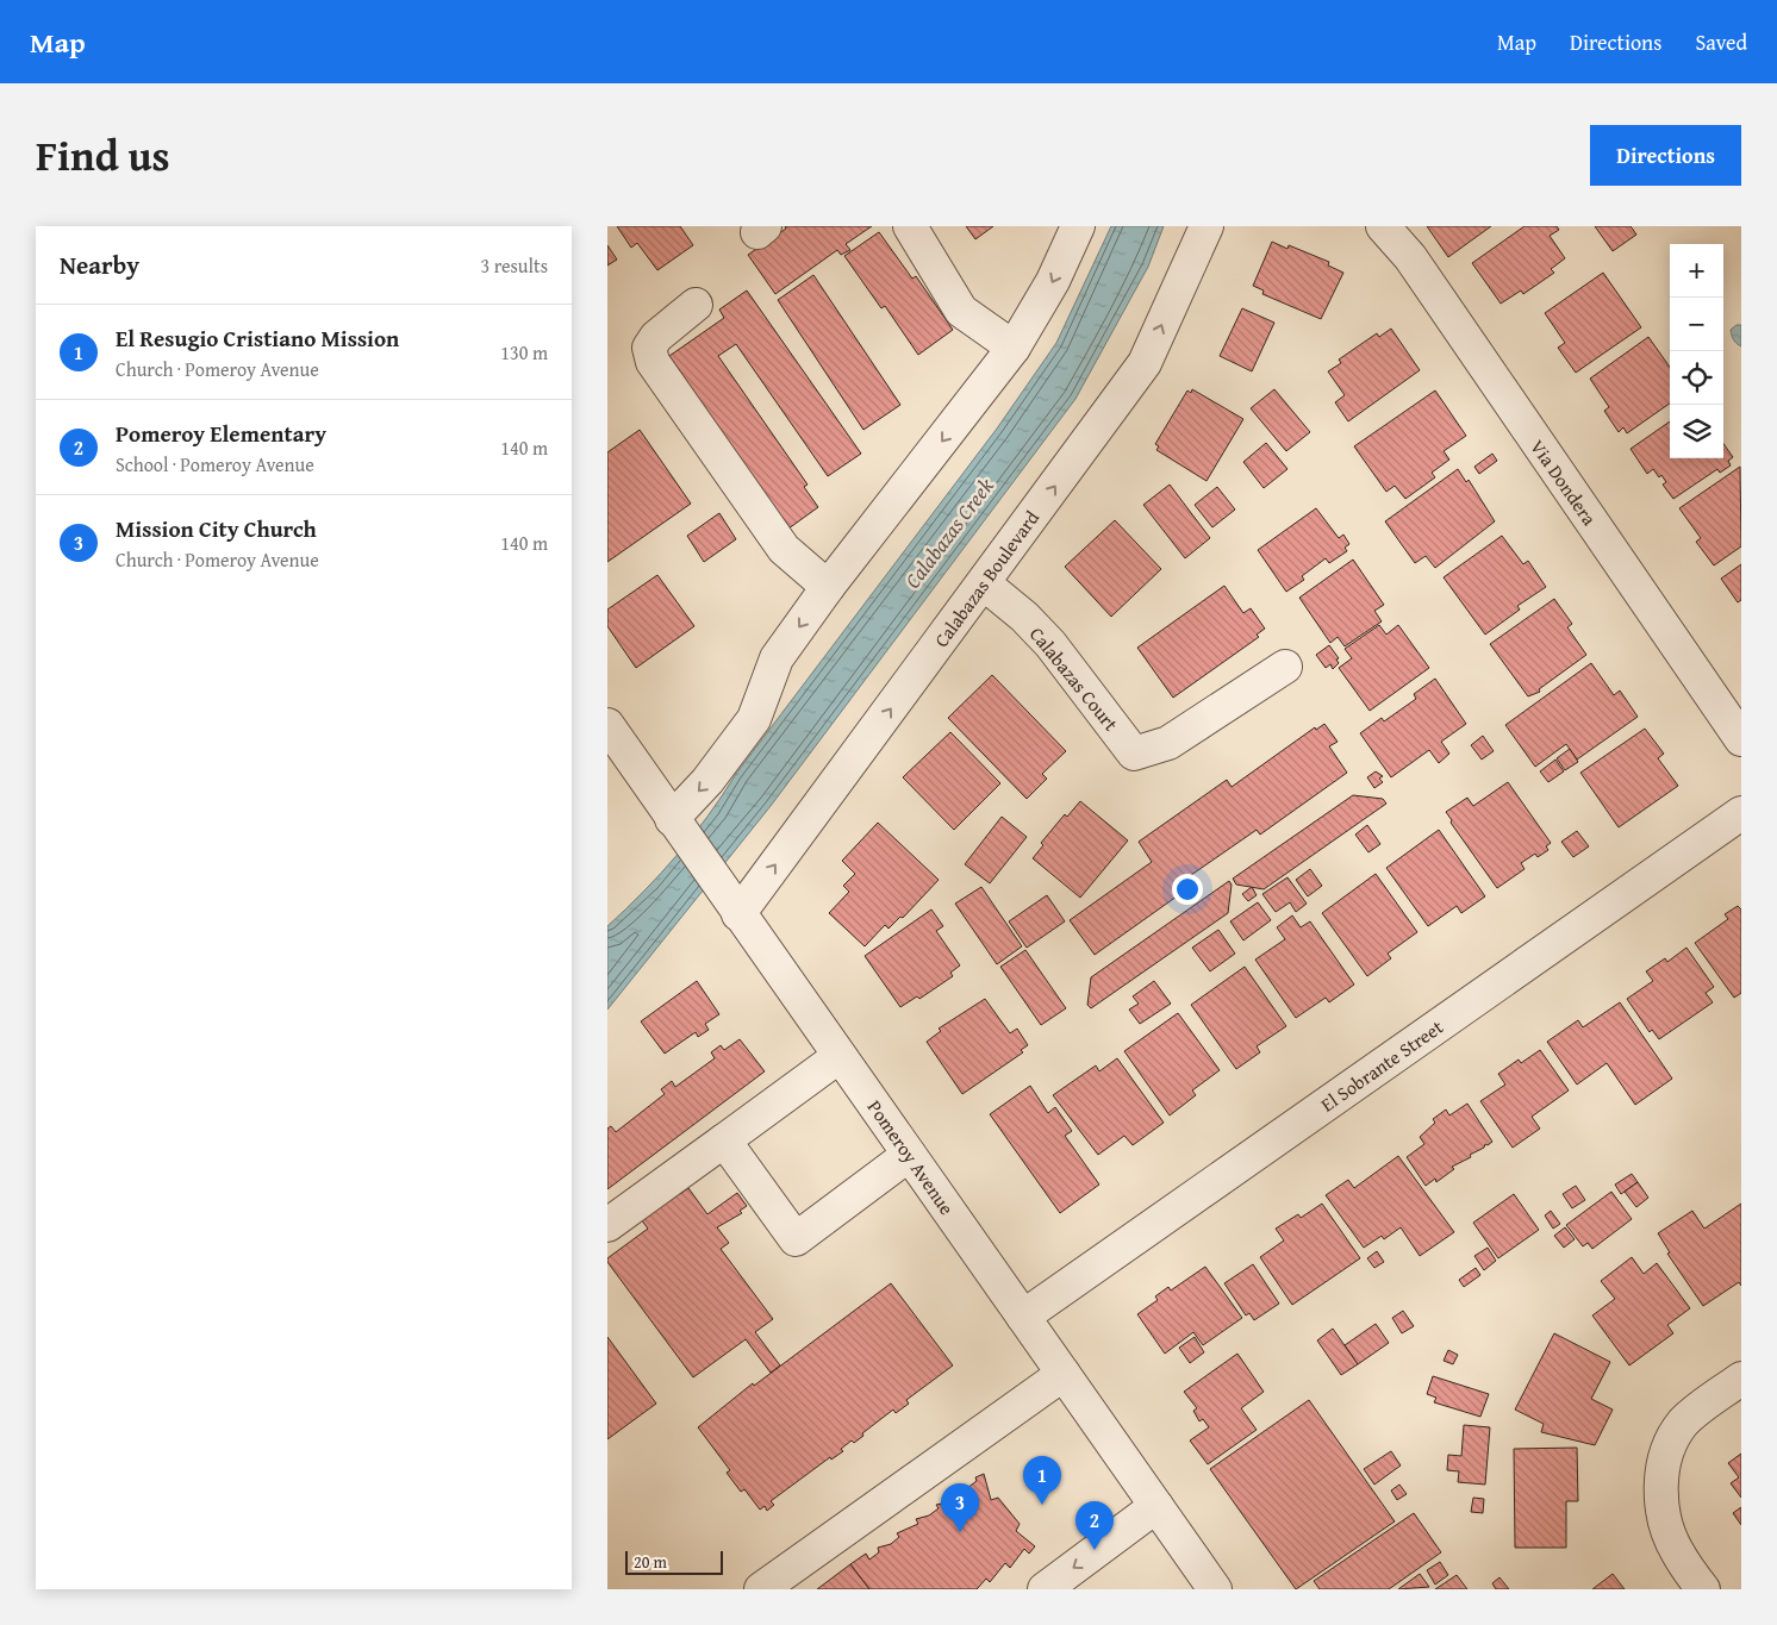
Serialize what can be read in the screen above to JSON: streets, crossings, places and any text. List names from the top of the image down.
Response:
{
  "streets": {
    "street": [
      "Via Dondera",
      "Calabazas Boulevard",
      "Calabazas Court",
      "El Sobrante Street",
      "Pomeroy Avenue"
    ]
  },
  "crossings": [
    ["Calabazas Boulevard", "Calabazas Court"],
    ["Calabazas Boulevard", "Pomeroy Avenue"],
    ["El Sobrante Street", "Pomeroy Avenue"]
  ],
  "water": ["Calabazas Creek"],
  "scale_bar": "20 m",
  "page": {
    "header": "Map",
    "nav": ["Map", "Directions", "Saved"],
    "title": "Find us",
    "buttons": "Directions",
    "heading": ["Nearby", "3 results"],
    "map_buttons": ["+", "−"],
    "list": [
      {
        "mark": "1",
        "name": "El Resugio Cristiano Mission",
        "note": "Church · Pomeroy Avenue",
        "value": "130 m"
      },
      {
        "mark": "2",
        "name": "Pomeroy Elementary",
        "note": "School · Pomeroy Avenue",
        "value": "140 m"
      },
      {
        "mark": "3",
        "name": "Mission City Church",
        "note": "Church · Pomeroy Avenue",
        "value": "140 m"
      }
    ],
    "pins": ["1", "3", "2"],
    "scale": "20 m"
  }
}
